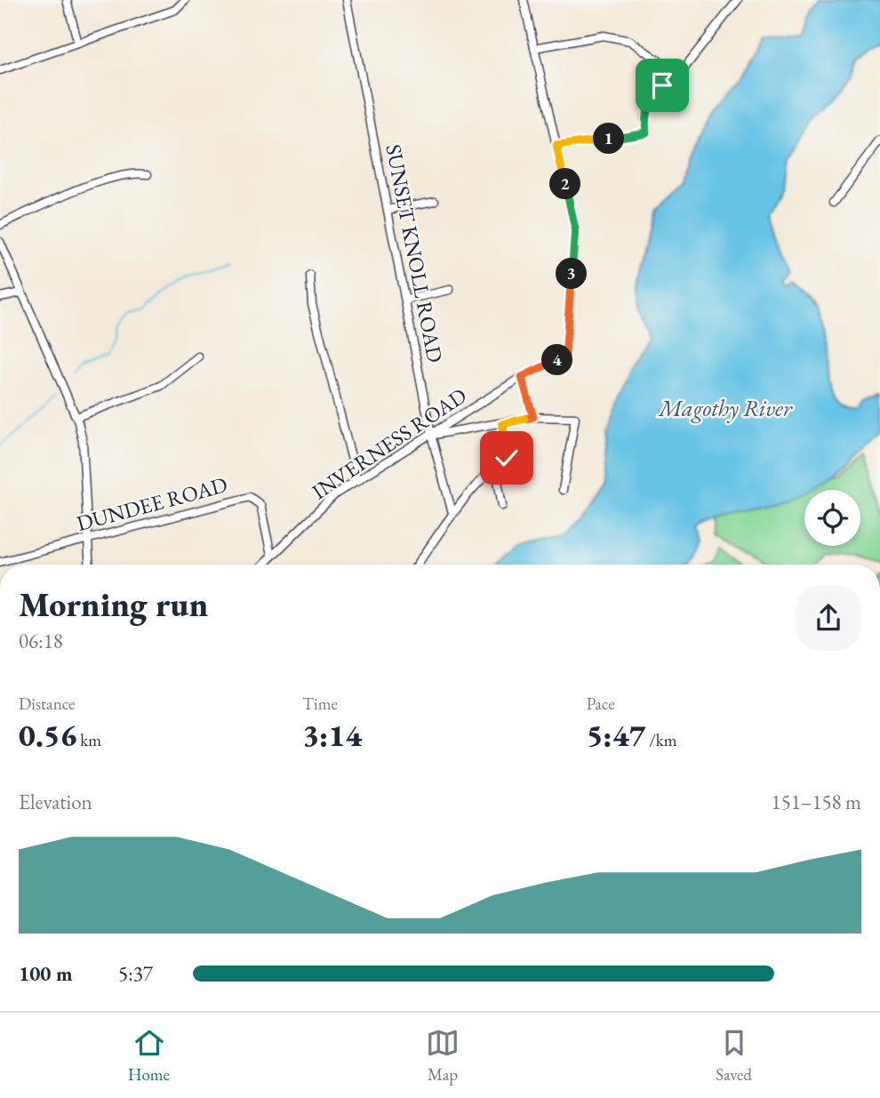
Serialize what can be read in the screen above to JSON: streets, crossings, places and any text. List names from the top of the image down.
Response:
{
  "streets": {
    "street": ["SUNSET KNOLL ROAD", "INVERNESS ROAD", "DUNDEE ROAD"]
  },
  "crossings": [
    ["SUNSET KNOLL ROAD", "INVERNESS ROAD"],
    ["INVERNESS ROAD", "DUNDEE ROAD"]
  ],
  "water": ["Magothy River"],
  "page": {
    "pins": [
      "1",
      "2",
      "3",
      "4"
    ],
    "heading": ["Morning run", "06:18"],
    "stats": [
      ["Distance", "0.56 km"],
      ["Time", "3:14"],
      ["Pace", "5:47 /km"]
    ],
    "chart": ["Elevation", "151–158 m"],
    "list": [
      {
        "name": "100 m",
        "note": "5:37"
      }
    ],
    "tabs": ["Home", "Map", "Saved"]
  }
}
